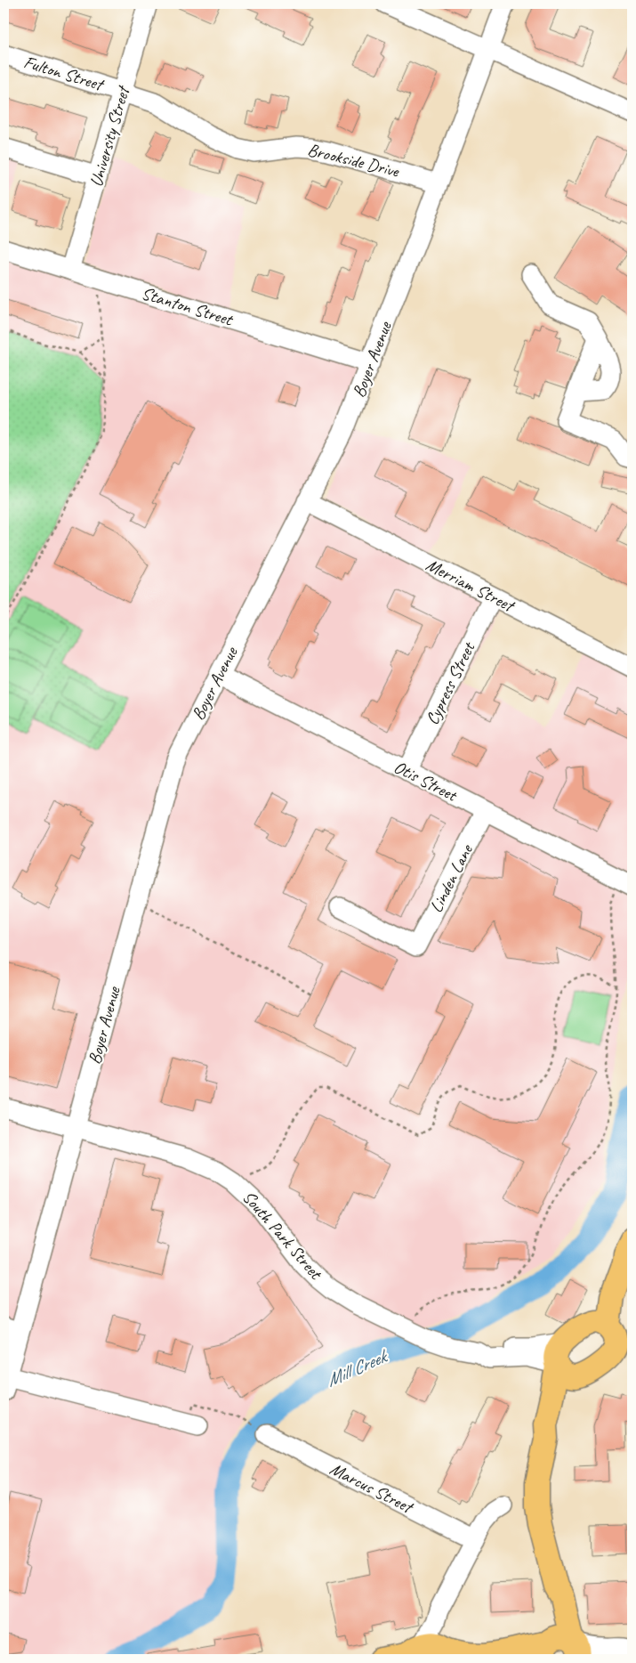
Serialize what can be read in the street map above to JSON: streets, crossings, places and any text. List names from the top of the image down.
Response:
{
  "streets": {
    "street": [
      "Fulton Street",
      "University Street",
      "Brookside Drive",
      "Stanton Street",
      "Boyer Avenue",
      "Merriam Street",
      "Cypress Street",
      "Otis Street",
      "Linden Lane",
      "South Park Street",
      "Marcus Street"
    ]
  },
  "crossings": [
    ["Fulton Street", "University Street"],
    ["Fulton Street", "Brookside Drive"],
    ["University Street", "Brookside Drive"],
    ["University Street", "Stanton Street"],
    ["Brookside Drive", "Boyer Avenue"],
    ["Stanton Street", "Boyer Avenue"],
    ["Boyer Avenue", "Merriam Street"],
    ["Boyer Avenue", "Otis Street"],
    ["Boyer Avenue", "South Park Street"],
    ["Merriam Street", "Cypress Street"],
    ["Cypress Street", "Otis Street"],
    ["Otis Street", "Linden Lane"]
  ],
  "water": ["Mill Creek"]
}
